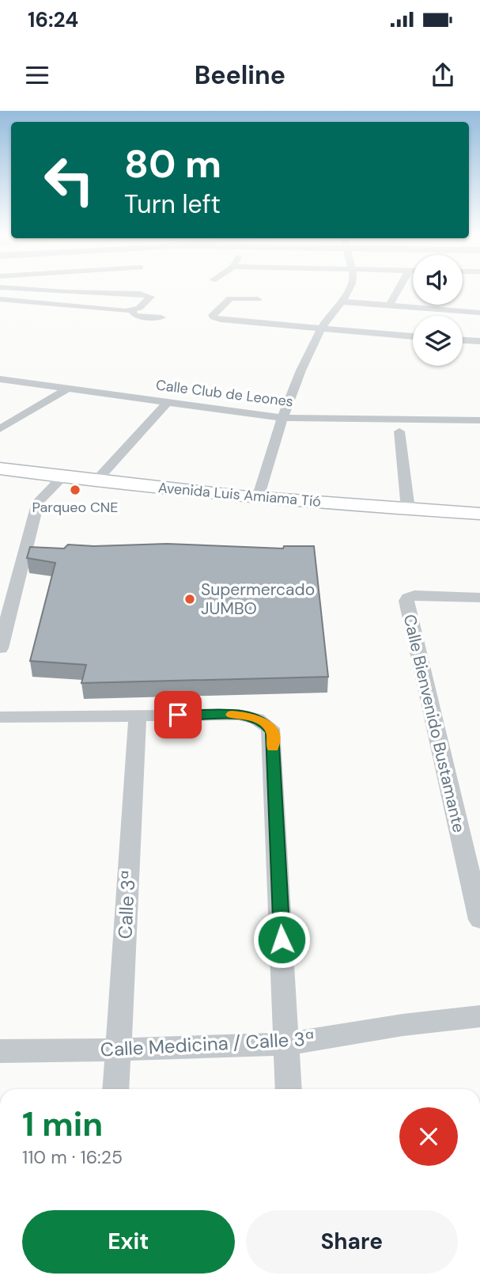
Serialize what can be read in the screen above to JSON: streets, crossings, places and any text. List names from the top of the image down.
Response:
{
  "streets": {
    "main road": ["Avenida Luis Amiama Tió"],
    "street": [
      "Calle Club de Leones",
      "Calle Bienvenido Bustamante",
      "Calle 3ª",
      "Calle Medicina / Calle 3ª"
    ]
  },
  "crossings": [
    ["Calle 3ª", "Calle Medicina / Calle 3ª"]
  ],
  "places": ["Parqueo CNE", "Supermercado JUMBO"],
  "page": {
    "status": "16:24",
    "header": "Beeline",
    "turn": ["80 m", "Turn left"],
    "heading": ["1 min", "110 m · 16:25"],
    "buttons": ["Exit", "Share"]
  }
}
